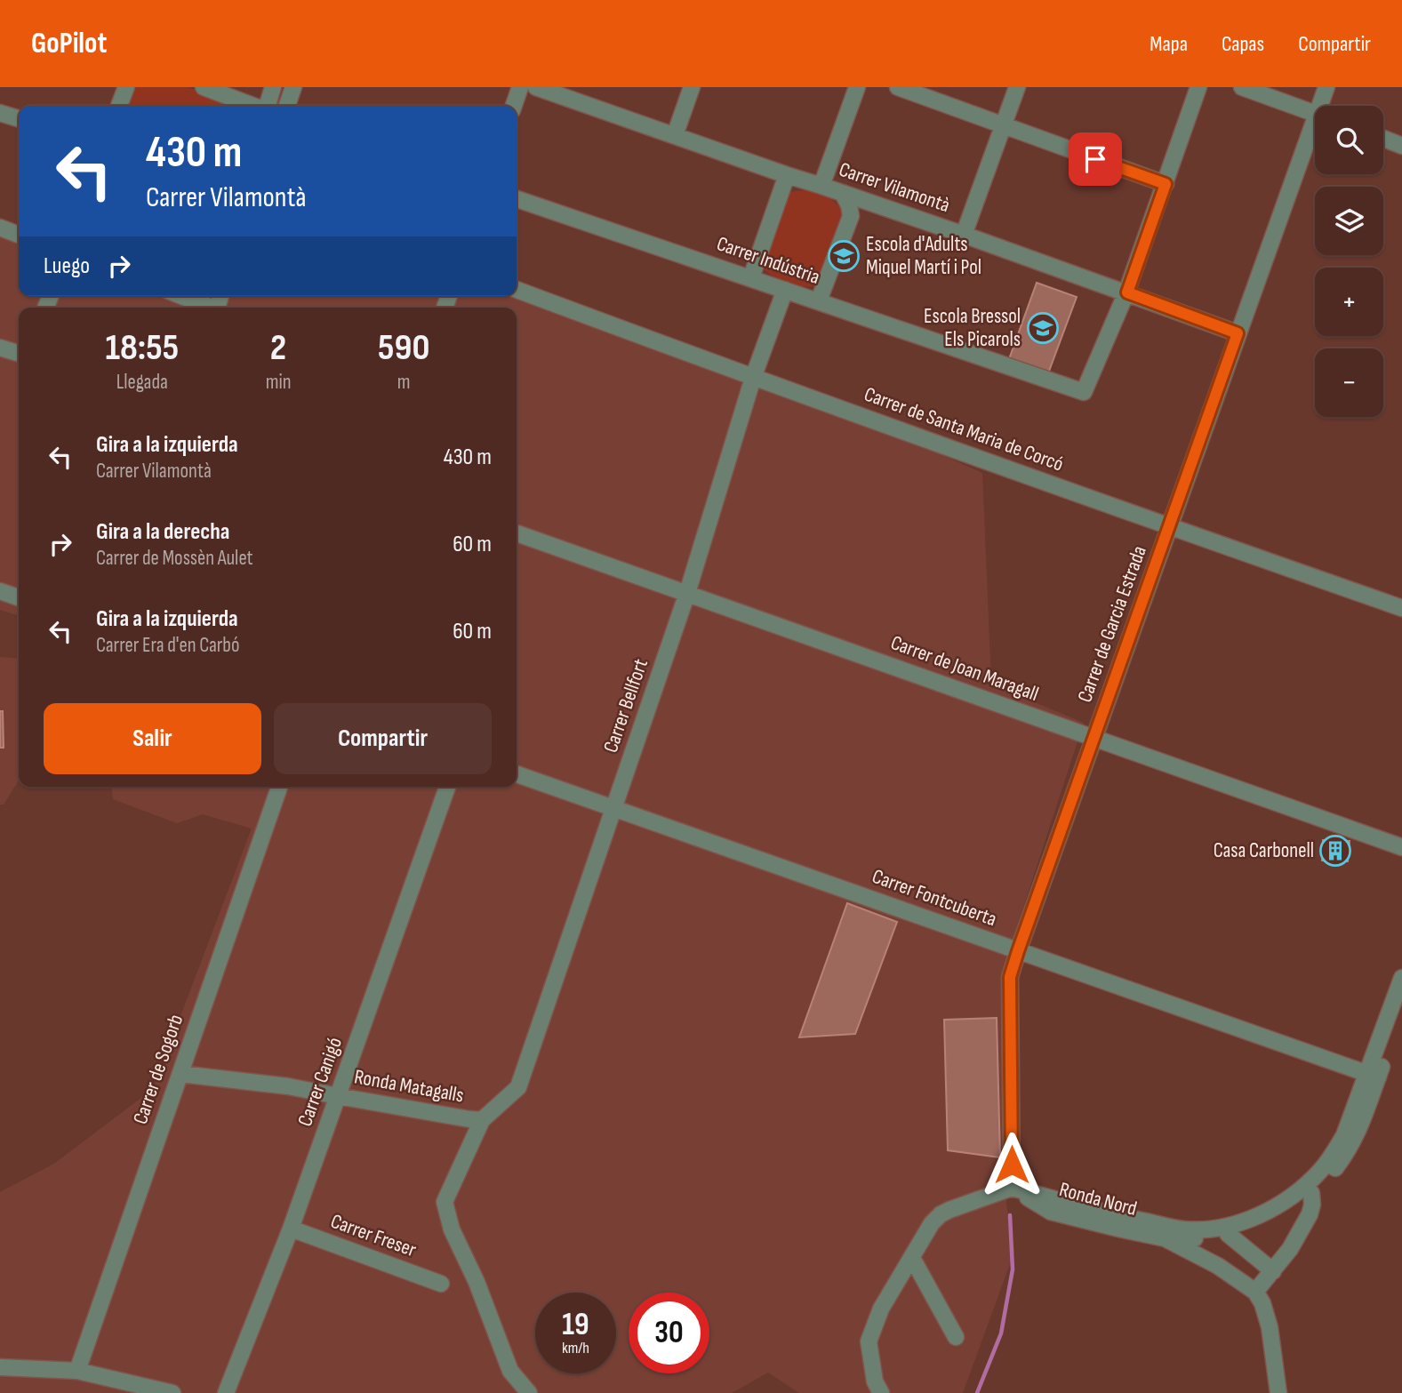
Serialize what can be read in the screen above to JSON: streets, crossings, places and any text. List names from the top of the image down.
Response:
{
  "streets": {
    "street": [
      "Carrer Vilamontà",
      "Carrer Indústria",
      "Carrer de Santa Maria de Corcó",
      "Carrer de Garcia Estrada",
      "Carrer de Joan Maragall",
      "Carrer Bellfort",
      "Carrer Fontcuberta",
      "Carrer de Sogorb",
      "Carrer Canigó",
      "Ronda Matagalls",
      "Ronda Nord",
      "Carrer Freser"
    ]
  },
  "crossings": [
    ["Carrer Vilamontà", "Carrer Indústria"],
    ["Carrer Vilamontà", "Carrer de Garcia Estrada"],
    ["Carrer Indústria", "Carrer Bellfort"],
    ["Carrer de Santa Maria de Corcó", "Carrer de Garcia Estrada"],
    ["Carrer de Santa Maria de Corcó", "Carrer Bellfort"],
    ["Carrer de Garcia Estrada", "Carrer de Joan Maragall"],
    ["Carrer de Garcia Estrada", "Carrer Fontcuberta"],
    ["Carrer de Garcia Estrada", "Ronda Nord"],
    ["Carrer de Joan Maragall", "Carrer Bellfort"],
    ["Carrer Bellfort", "Carrer Fontcuberta"],
    ["Carrer Bellfort", "Ronda Matagalls"],
    ["Carrer Fontcuberta", "Ronda Nord"],
    ["Carrer de Sogorb", "Ronda Matagalls"],
    ["Carrer Canigó", "Ronda Matagalls"],
    ["Carrer Canigó", "Carrer Freser"]
  ],
  "places": {
    "school or university": ["Escola d'Adults Miquel Martí i Pol", "Escola Bressol Els Picarols"],
    "building": ["Casa Carbonell"]
  },
  "page": {
    "header": "GoPilot",
    "nav": ["Mapa", "Capas", "Compartir"],
    "map_buttons": ["+", "−"],
    "turn": ["430 m", "Carrer Vilamontà"],
    "then": "Luego",
    "eta": [
      "18:55",
      "Llegada",
      "2",
      "min",
      "590",
      "m"
    ],
    "list": [
      {
        "name": "Gira a la izquierda",
        "note": "Carrer Vilamontà",
        "value": "430 m"
      },
      {
        "name": "Gira a la derecha",
        "note": "Carrer de Mossèn Aulet",
        "value": "60 m"
      },
      {
        "name": "Gira a la izquierda",
        "note": "Carrer Era d'en Carbó",
        "value": "60 m"
      }
    ],
    "buttons": ["Salir", "Compartir"],
    "speed": "19 km/h",
    "limit": "30"
  }
}
